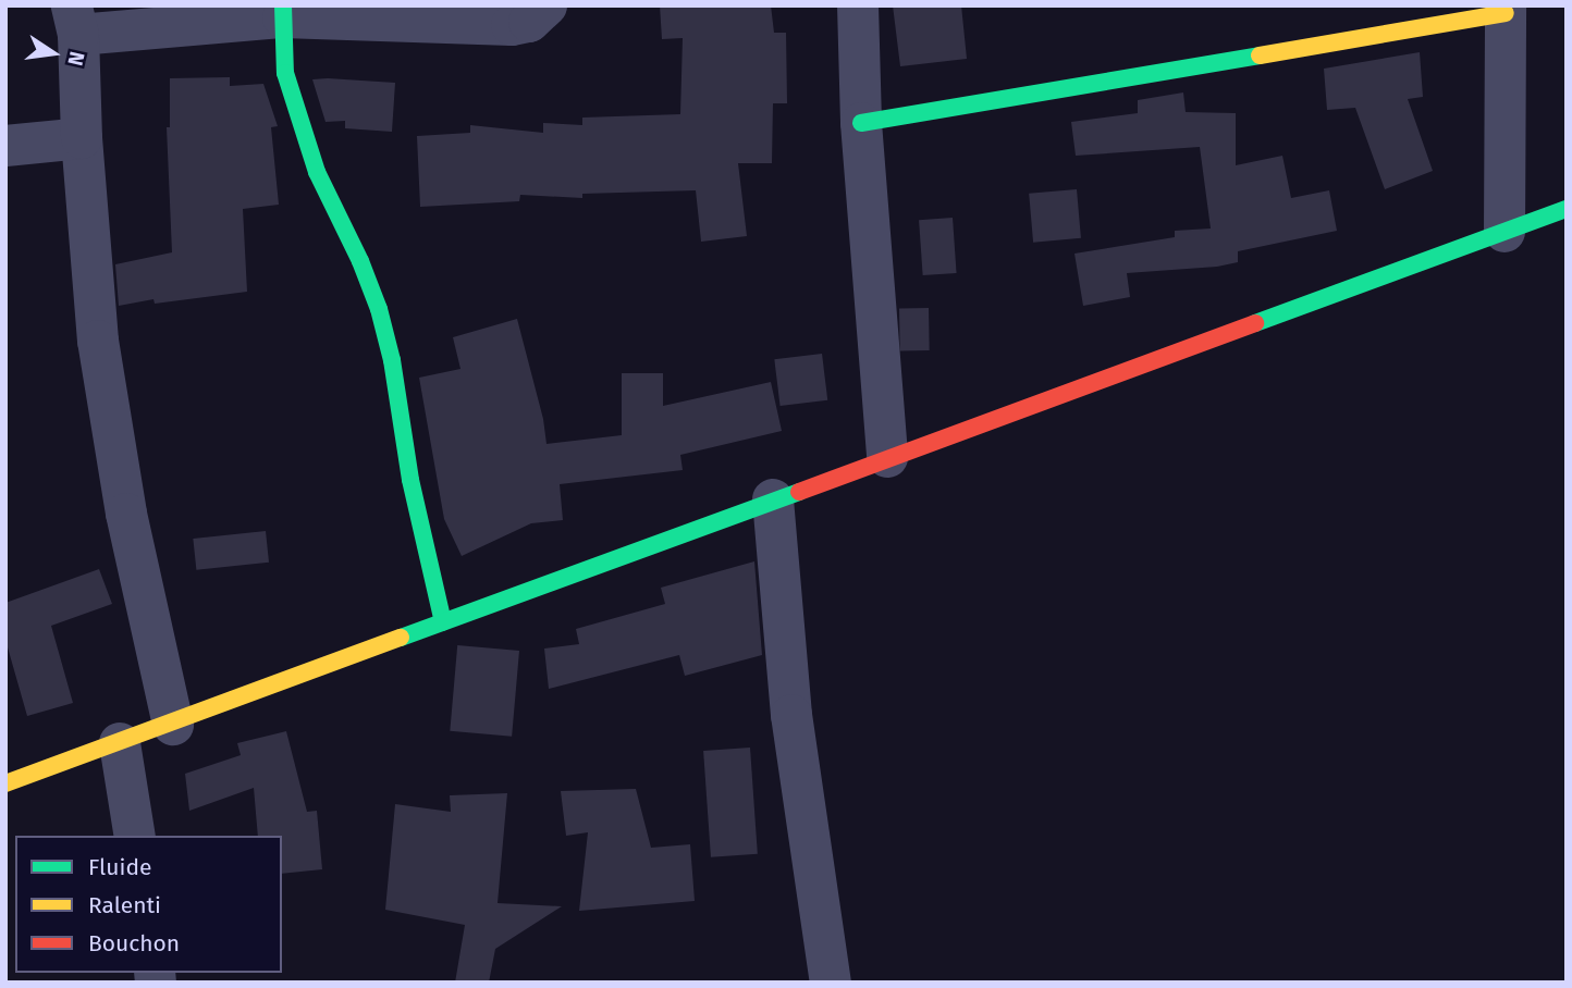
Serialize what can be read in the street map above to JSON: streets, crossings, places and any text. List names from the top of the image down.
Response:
{
  "legend": ["Fluide", "Ralenti", "Bouchon"],
  "north": "right"
}
